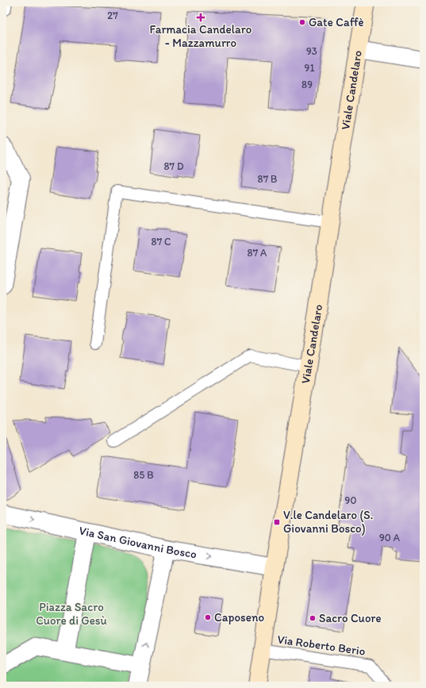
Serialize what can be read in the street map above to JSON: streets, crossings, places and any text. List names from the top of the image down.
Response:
{
  "streets": {
    "main road": ["Viale Candelaro"],
    "street": ["Via San Giovanni Bosco"],
    "lane": ["Via Roberto Berio"]
  },
  "crossings": [
    ["Viale Candelaro", "Via San Giovanni Bosco"],
    ["Viale Candelaro", "Via Roberto Berio"]
  ],
  "one_way": ["Via San Giovanni Bosco"],
  "parks": ["Piazza Sacro Cuore di Gesù"],
  "places": {
    "health": ["Farmacia Candelaro - Mazzamurro"],
    "other": ["Gate Caffè", "Caposeno", "Sacro Cuore"],
    "transit": ["V.le Candelaro (S. Giovanni Bosco)"]
  },
  "house_numbers": [
    "27",
    "93",
    "91",
    "89",
    "87 D",
    "87 B",
    "87 C",
    "87 A",
    "85 B",
    "90",
    "90 A"
  ]
}
